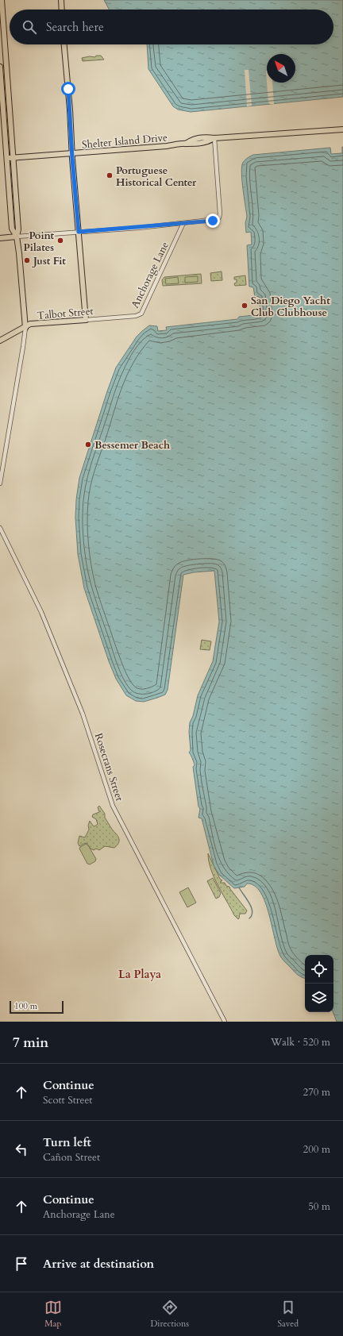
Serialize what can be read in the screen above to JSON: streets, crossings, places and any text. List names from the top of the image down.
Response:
{
  "streets": {
    "main road": ["Shelter Island Drive", "Talbot Street"],
    "street": ["Anchorage Lane", "Rosecrans Street"]
  },
  "crossings": [
    ["Anchorage Lane", "Talbot Street"]
  ],
  "districts": ["La Playa"],
  "places": [
    "Portuguese Historical Center",
    "Point Pilates",
    "Just Fit",
    "San Diego Yacht Club Clubhouse",
    "Bessemer Beach"
  ],
  "scale_bar": "100 m",
  "north": "top left",
  "page": {
    "search": "Search here",
    "scale": "100 m",
    "heading": ["7 min", "Walk · 520 m"],
    "list": [
      ["Continue", "Scott Street", "270 m"],
      ["Turn left", "Cañon Street", "200 m"],
      ["Continue", "Anchorage Lane", "50 m"],
      "Arrive at destination"
    ],
    "nav": ["Map", "Directions", "Saved"]
  }
}
